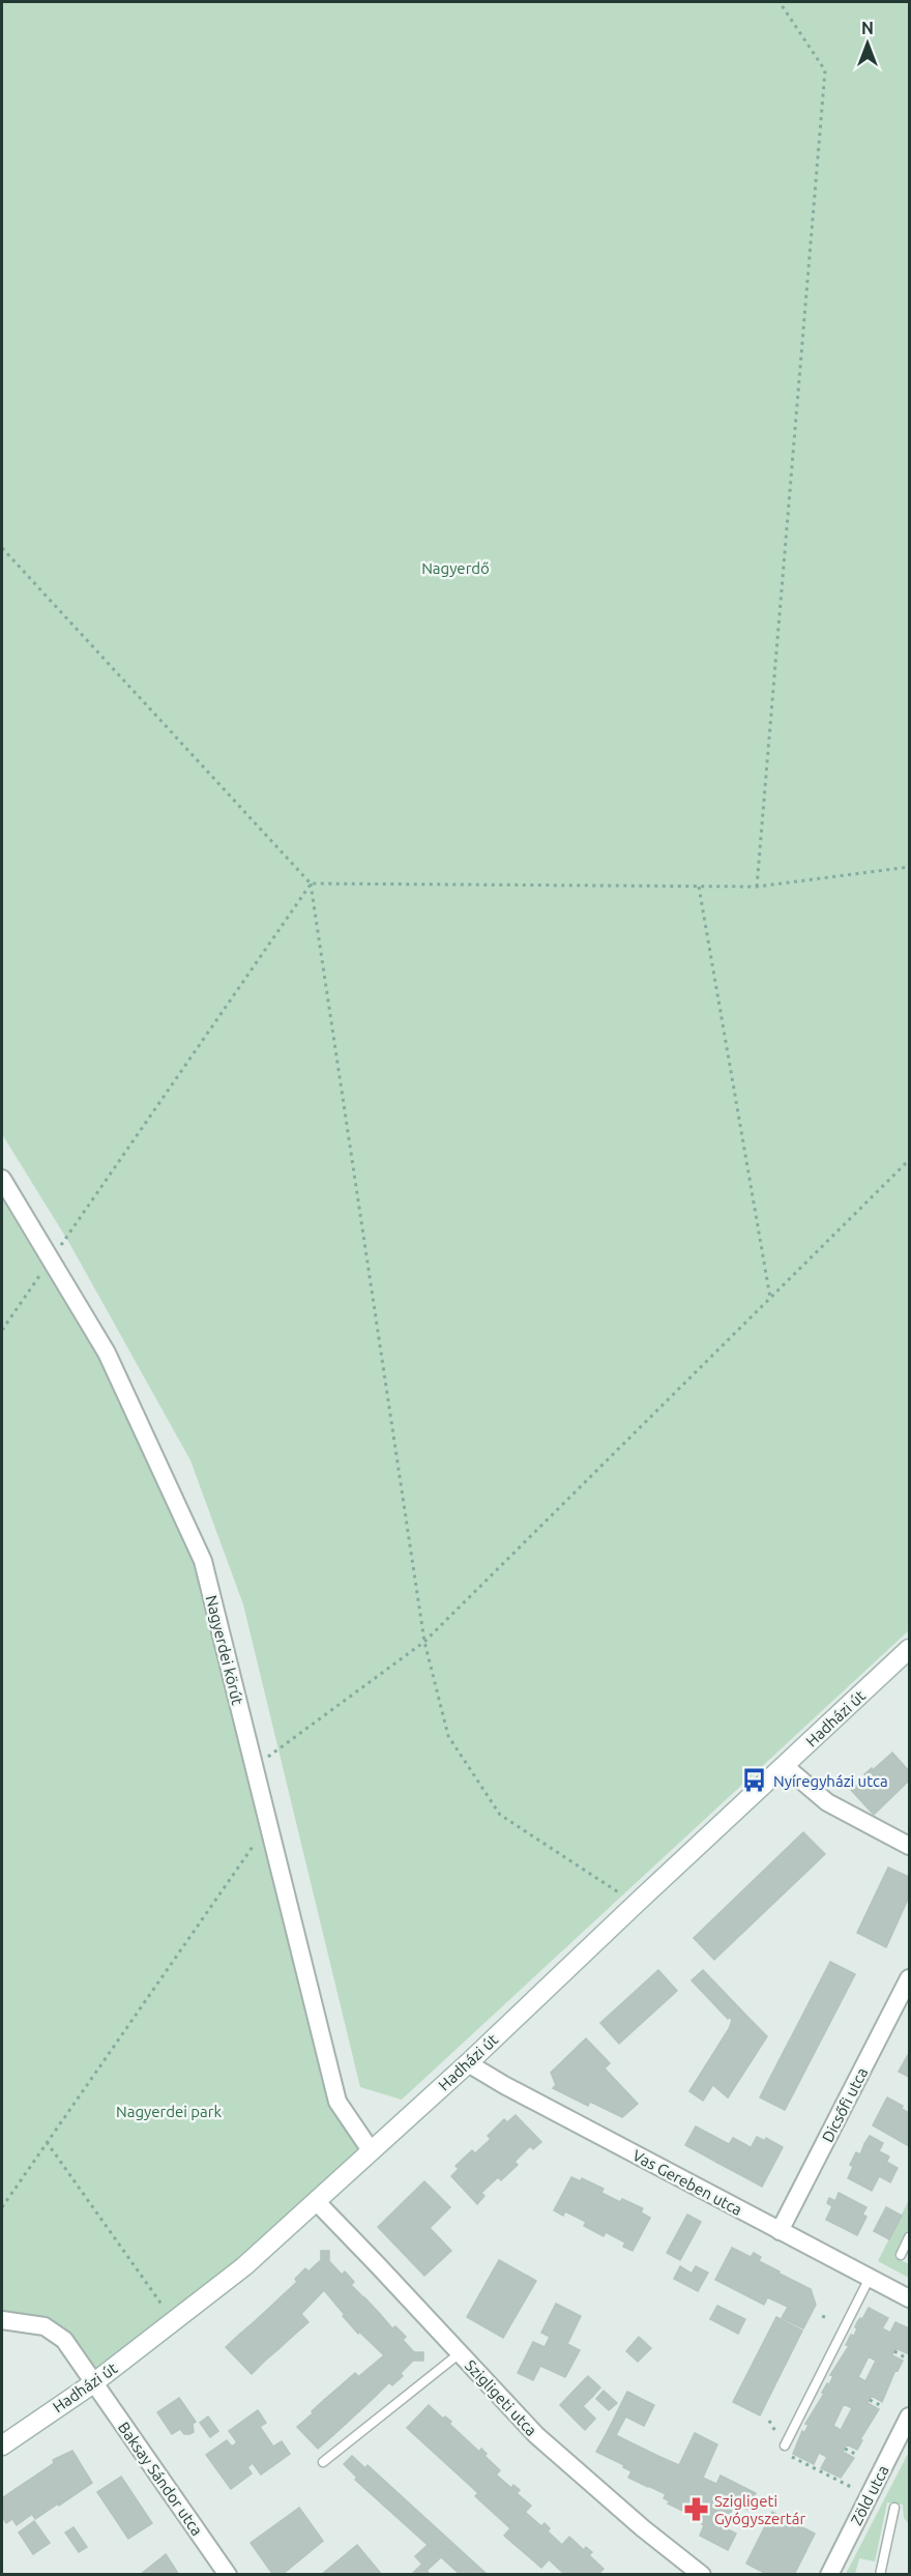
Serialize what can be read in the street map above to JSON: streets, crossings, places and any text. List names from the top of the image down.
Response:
{
  "streets": {
    "street": [
      "Nagyerdei körút",
      "Hadházi út",
      "Dicsőfi utca",
      "Vas Gereben utca",
      "Szigligeti utca",
      "Baksay Sándor utca",
      "Zöld utca"
    ]
  },
  "crossings": [
    ["Nagyerdei körút", "Hadházi út"],
    ["Hadházi út", "Vas Gereben utca"],
    ["Hadházi út", "Szigligeti utca"],
    ["Hadházi út", "Baksay Sándor utca"],
    ["Dicsőfi utca", "Vas Gereben utca"]
  ],
  "parks": ["Nagyerdő", "Nagyerdei park"],
  "places": {
    "bus stop": ["Nyíregyházi utca"],
    "pharmacy": ["Szigligeti Gyógyszertár"]
  },
  "north": "top"
}
